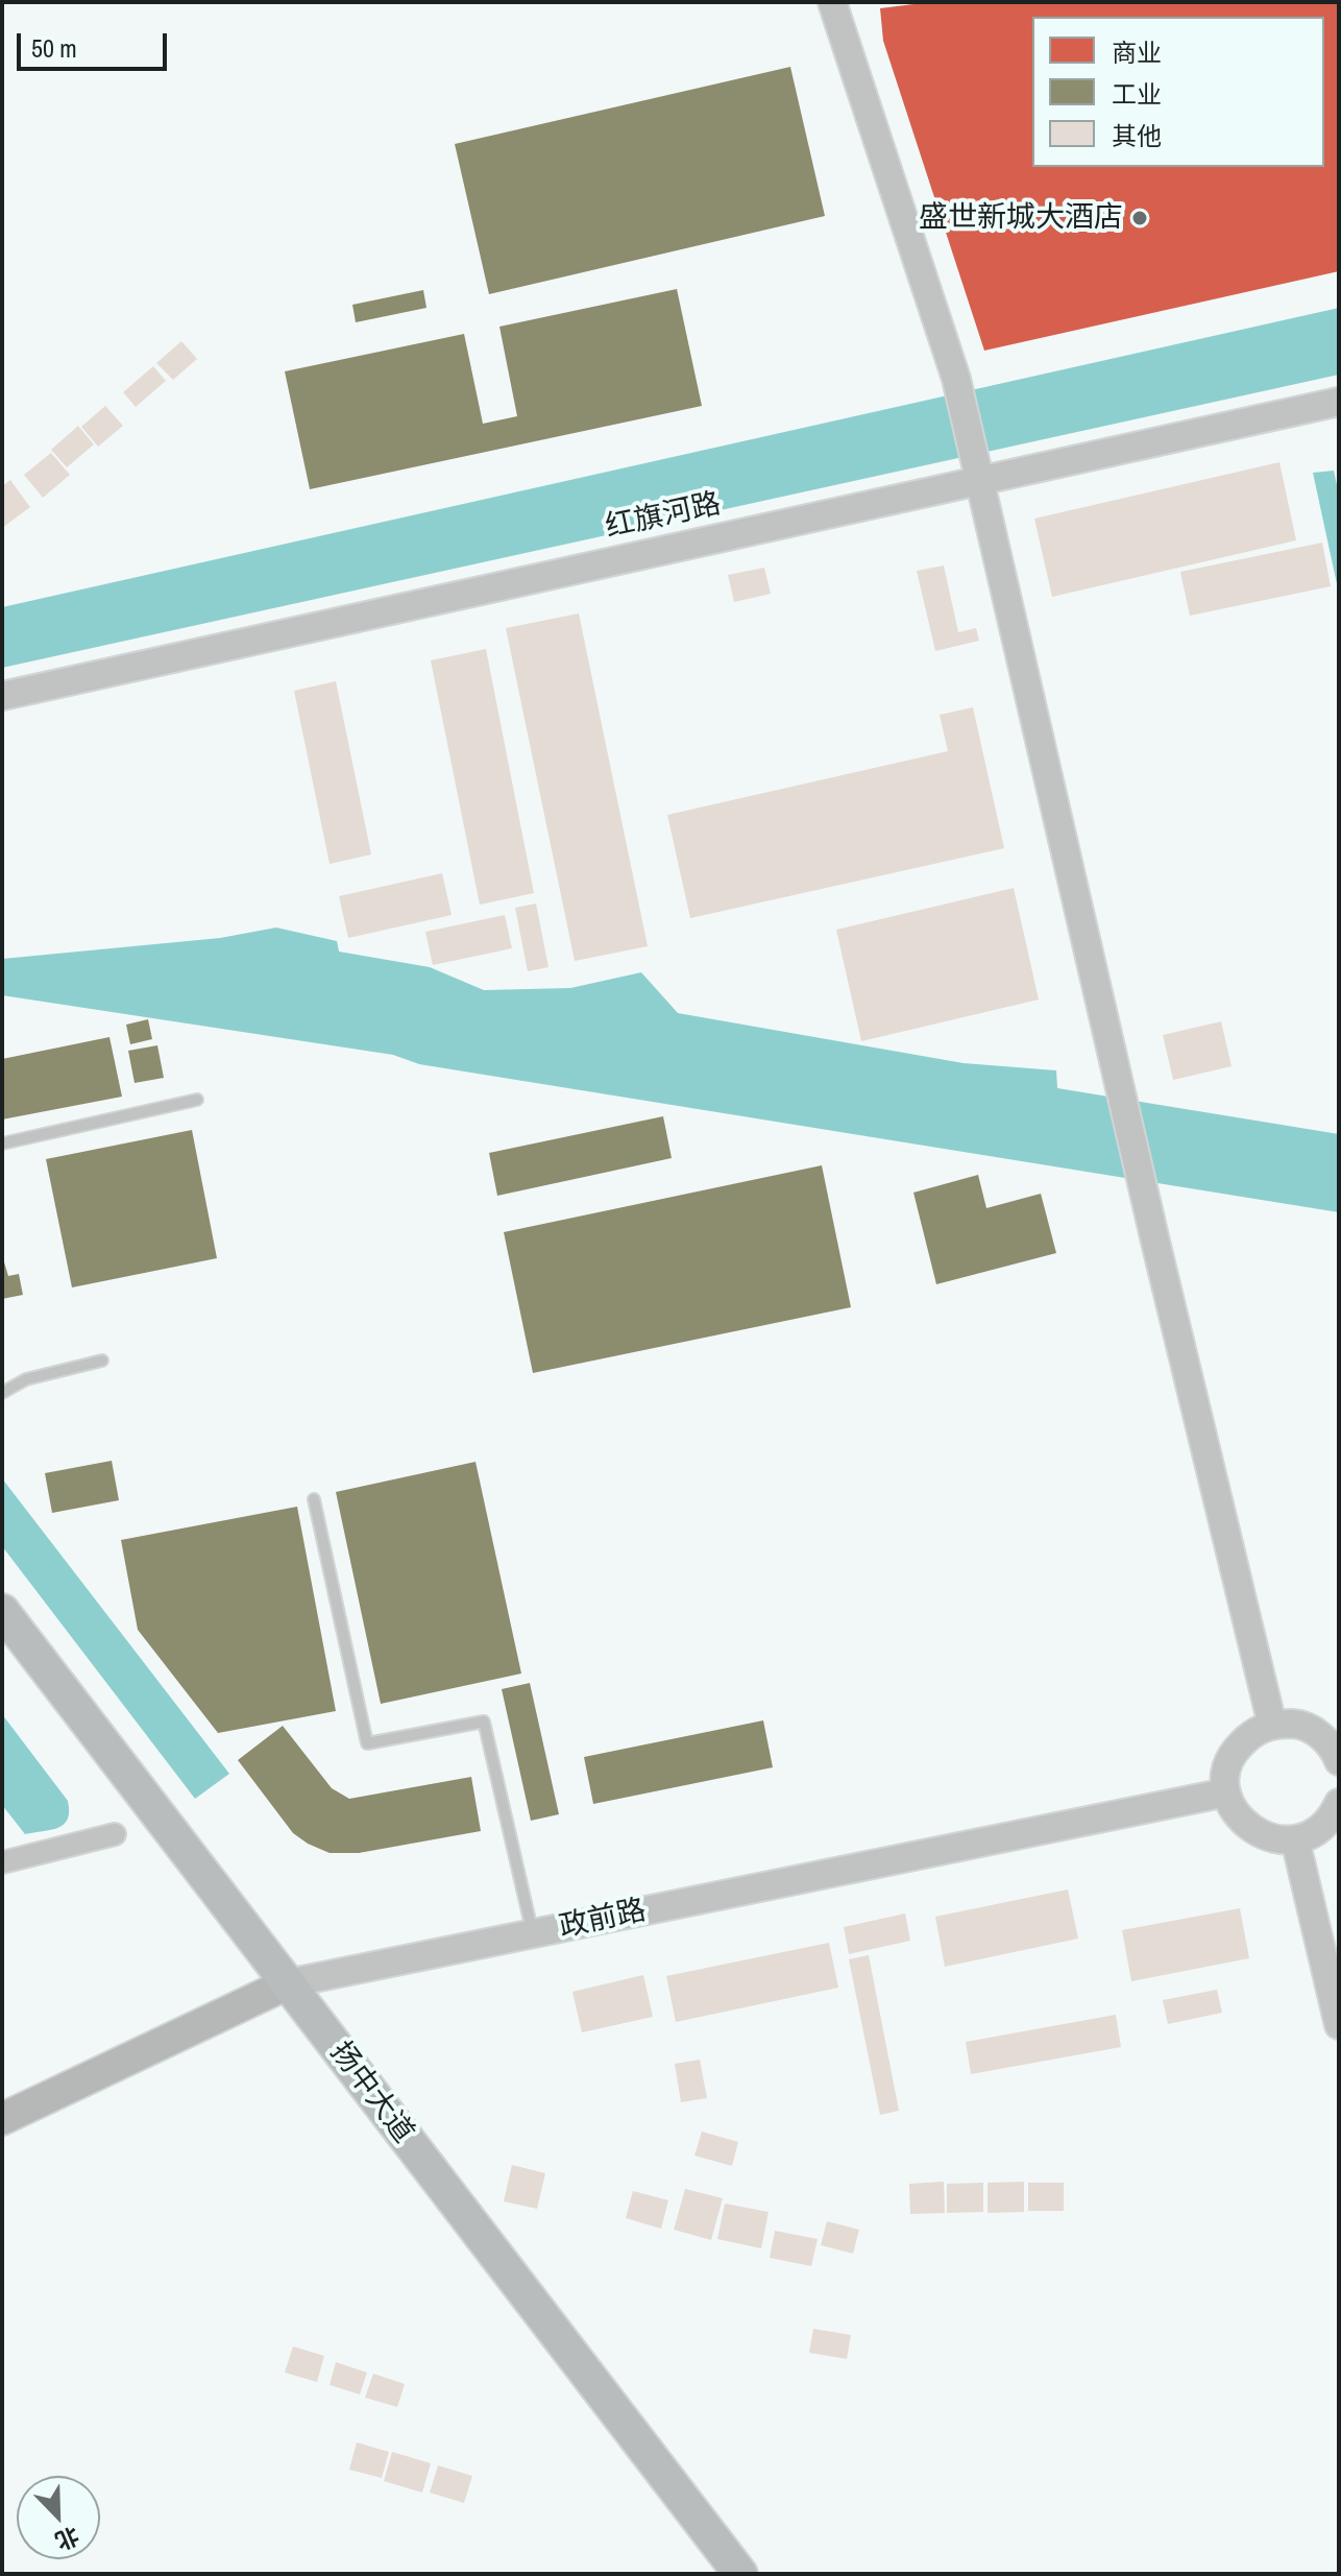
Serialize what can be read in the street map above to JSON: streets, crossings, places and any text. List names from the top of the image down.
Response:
{
  "streets": {
    "main road": ["政前路", "扬中大道"],
    "street": ["红旗河路"]
  },
  "crossings": [
    ["政前路", "扬中大道"]
  ],
  "places": ["盛世新城大酒店"],
  "legend": ["商业", "工业", "其他"],
  "scale_bar": "50 m",
  "north": "bottom right"
}
